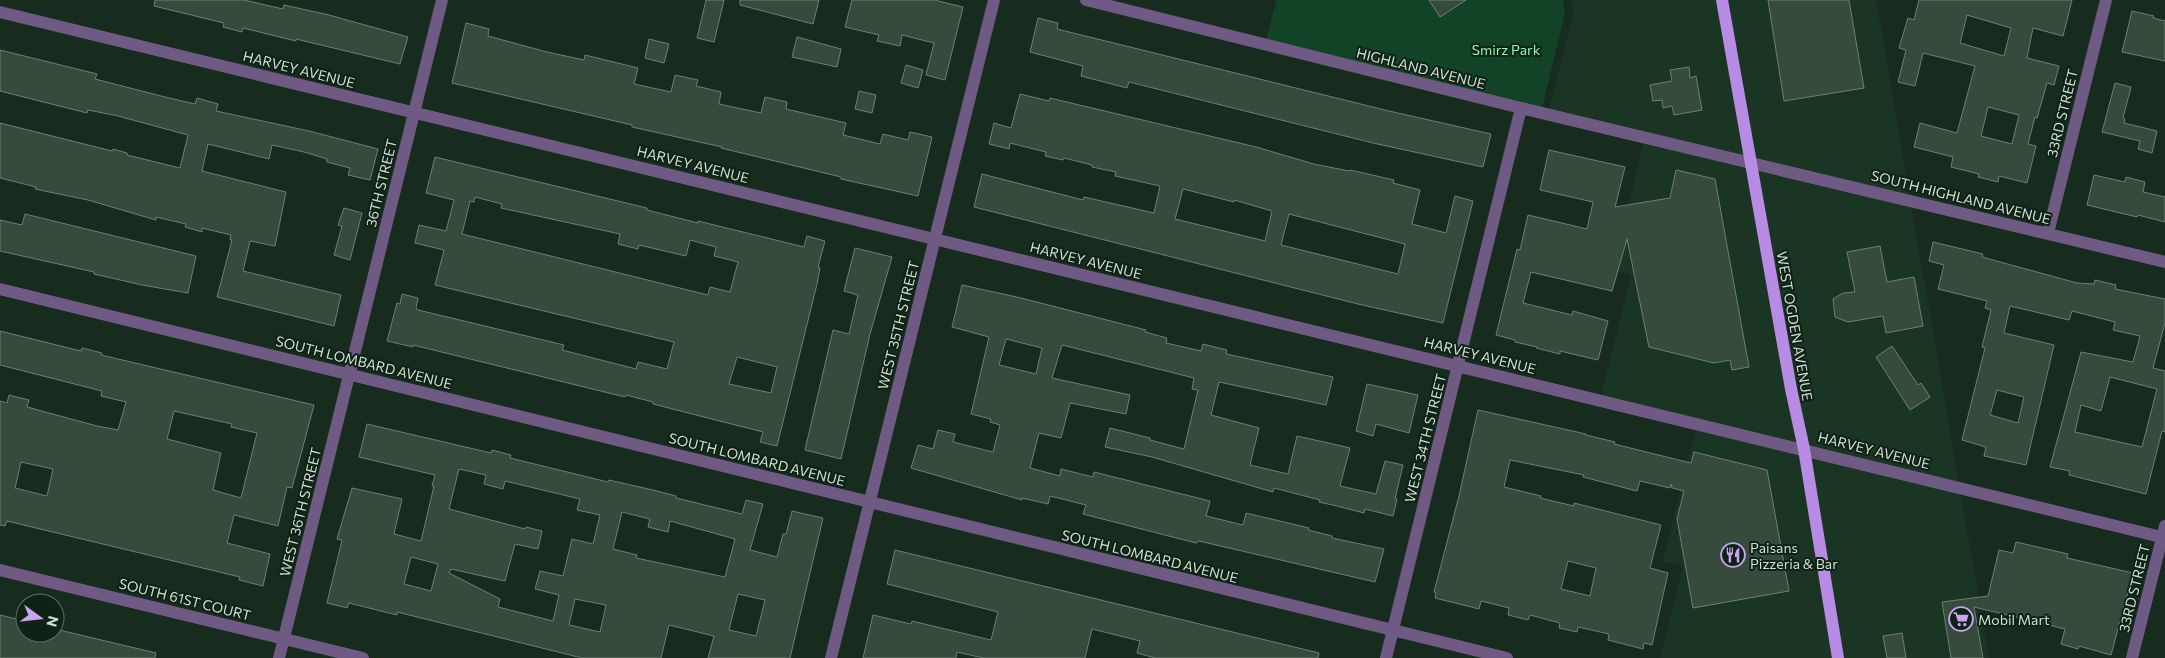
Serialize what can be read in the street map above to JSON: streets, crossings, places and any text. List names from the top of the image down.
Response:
{
  "streets": {
    "main road": ["WEST OGDEN AVENUE"],
    "street": [
      "HIGHLAND AVENUE",
      "HARVEY AVENUE",
      "33RD STREET",
      "36TH STREET",
      "SOUTH HIGHLAND AVENUE",
      "WEST 35TH STREET",
      "SOUTH LOMBARD AVENUE",
      "WEST 34TH STREET",
      "WEST 36TH STREET",
      "SOUTH 61ST COURT"
    ]
  },
  "crossings": [
    ["HIGHLAND AVENUE", "SOUTH HIGHLAND AVENUE"],
    ["HIGHLAND AVENUE", "WEST OGDEN AVENUE"],
    ["HIGHLAND AVENUE", "WEST 34TH STREET"],
    ["HARVEY AVENUE", "33RD STREET"],
    ["HARVEY AVENUE", "36TH STREET"],
    ["HARVEY AVENUE", "WEST 35TH STREET"],
    ["HARVEY AVENUE", "WEST OGDEN AVENUE"],
    ["HARVEY AVENUE", "WEST 34TH STREET"],
    ["33RD STREET", "SOUTH HIGHLAND AVENUE"],
    ["36TH STREET", "SOUTH LOMBARD AVENUE"],
    ["36TH STREET", "WEST 36TH STREET"],
    ["SOUTH HIGHLAND AVENUE", "WEST OGDEN AVENUE"],
    ["WEST 35TH STREET", "SOUTH LOMBARD AVENUE"],
    ["SOUTH LOMBARD AVENUE", "WEST 34TH STREET"],
    ["SOUTH LOMBARD AVENUE", "WEST 36TH STREET"],
    ["WEST 36TH STREET", "SOUTH 61ST COURT"]
  ],
  "parks": ["Smirz Park"],
  "places": {
    "restaurant": ["Paisans Pizzeria & Bar"],
    "supermarket": ["Mobil Mart"]
  },
  "north": "right"
}
